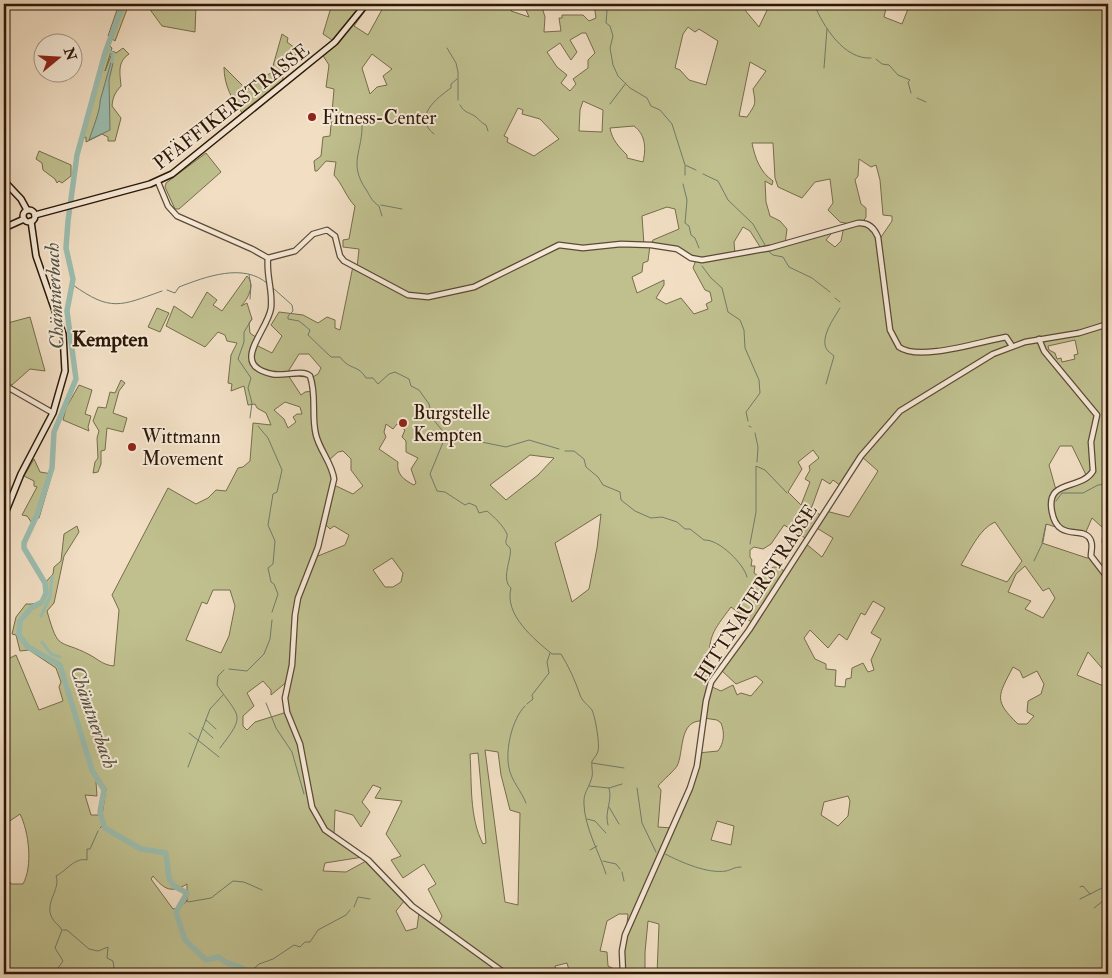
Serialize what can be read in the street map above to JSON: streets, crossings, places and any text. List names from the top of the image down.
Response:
{
  "streets": {
    "main road": ["PFÄFFIKERSTRASSE"],
    "street": ["HITTNAUERSTRASSE"]
  },
  "districts": ["Kempten"],
  "water": ["Chämtnerbach"],
  "places": ["Fitness-Center", "Burgstelle Kempten", "Wittmann Movement"],
  "north": "right"
}
